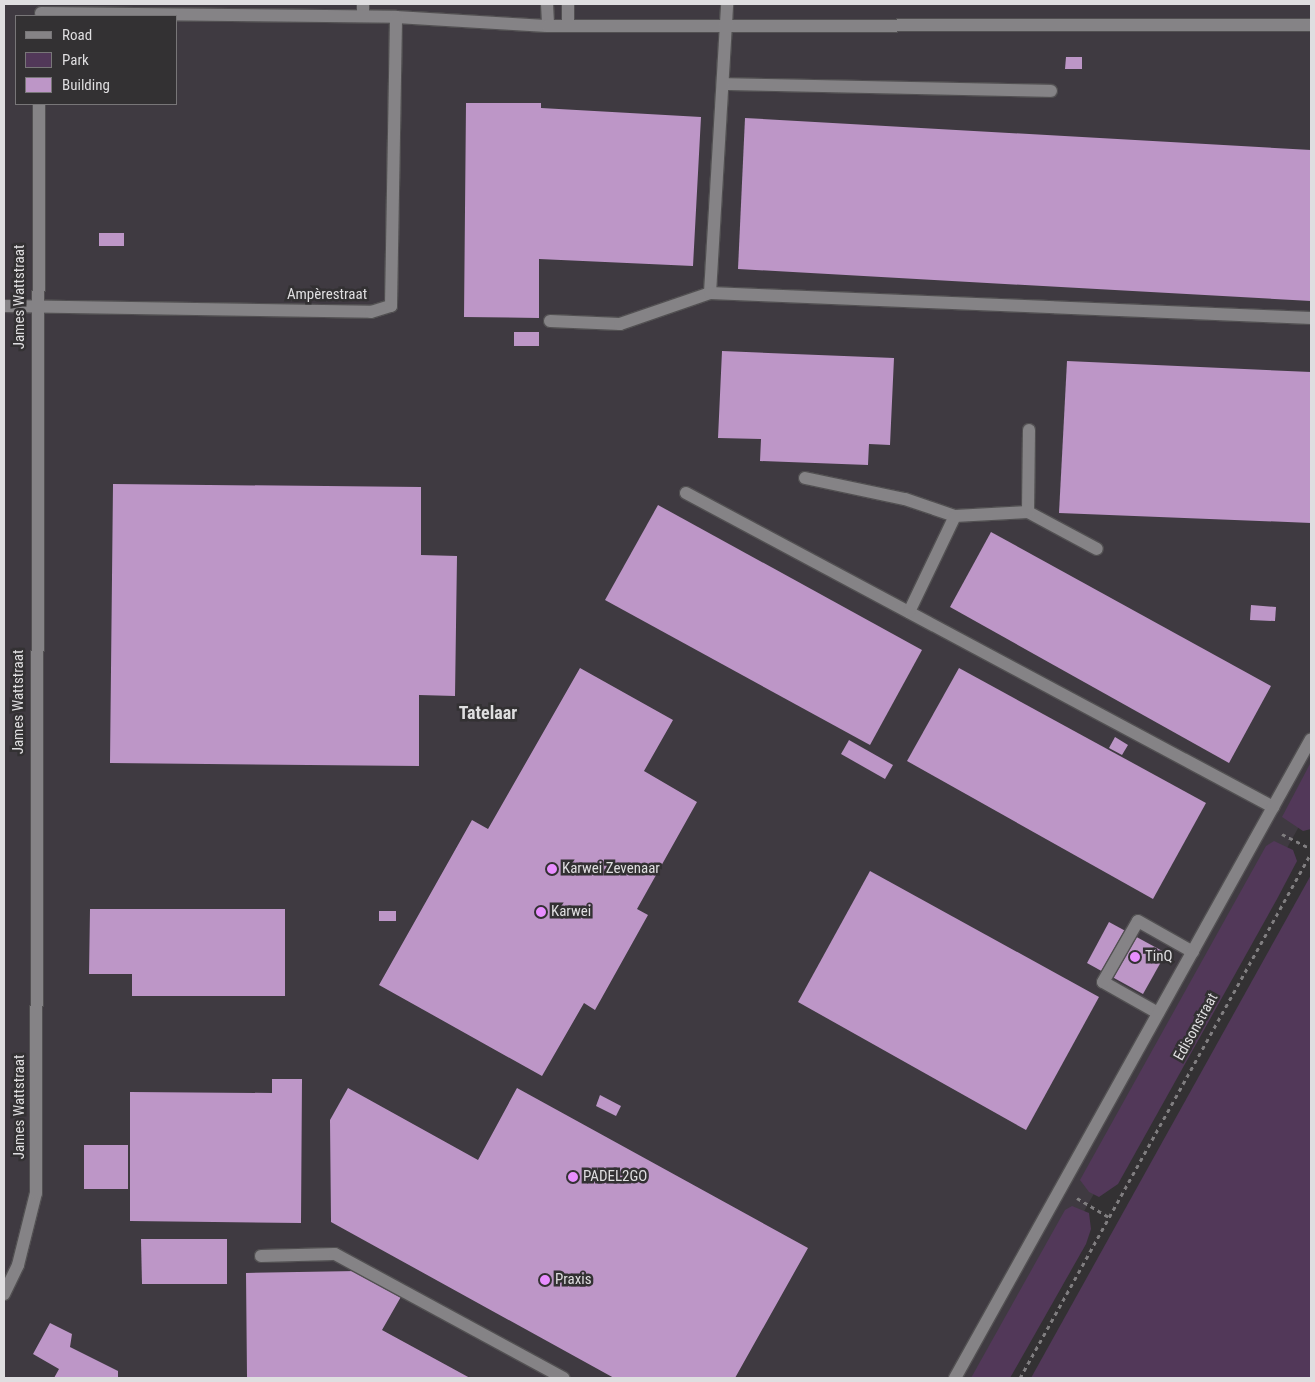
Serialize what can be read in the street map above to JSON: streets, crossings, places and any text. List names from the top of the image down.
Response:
{
  "streets": {
    "street": ["Ampèrestraat", "James Wattstraat"],
    "path": ["Edisonstraat"]
  },
  "crossings": [
    ["Ampèrestraat", "James Wattstraat"]
  ],
  "districts": ["Tatelaar"],
  "places": [
    "Karwei Zevenaar",
    "Karwei",
    "TinQ",
    "PADEL2GO",
    "Praxis"
  ],
  "legend": ["Road", "Park", "Building"]
}
